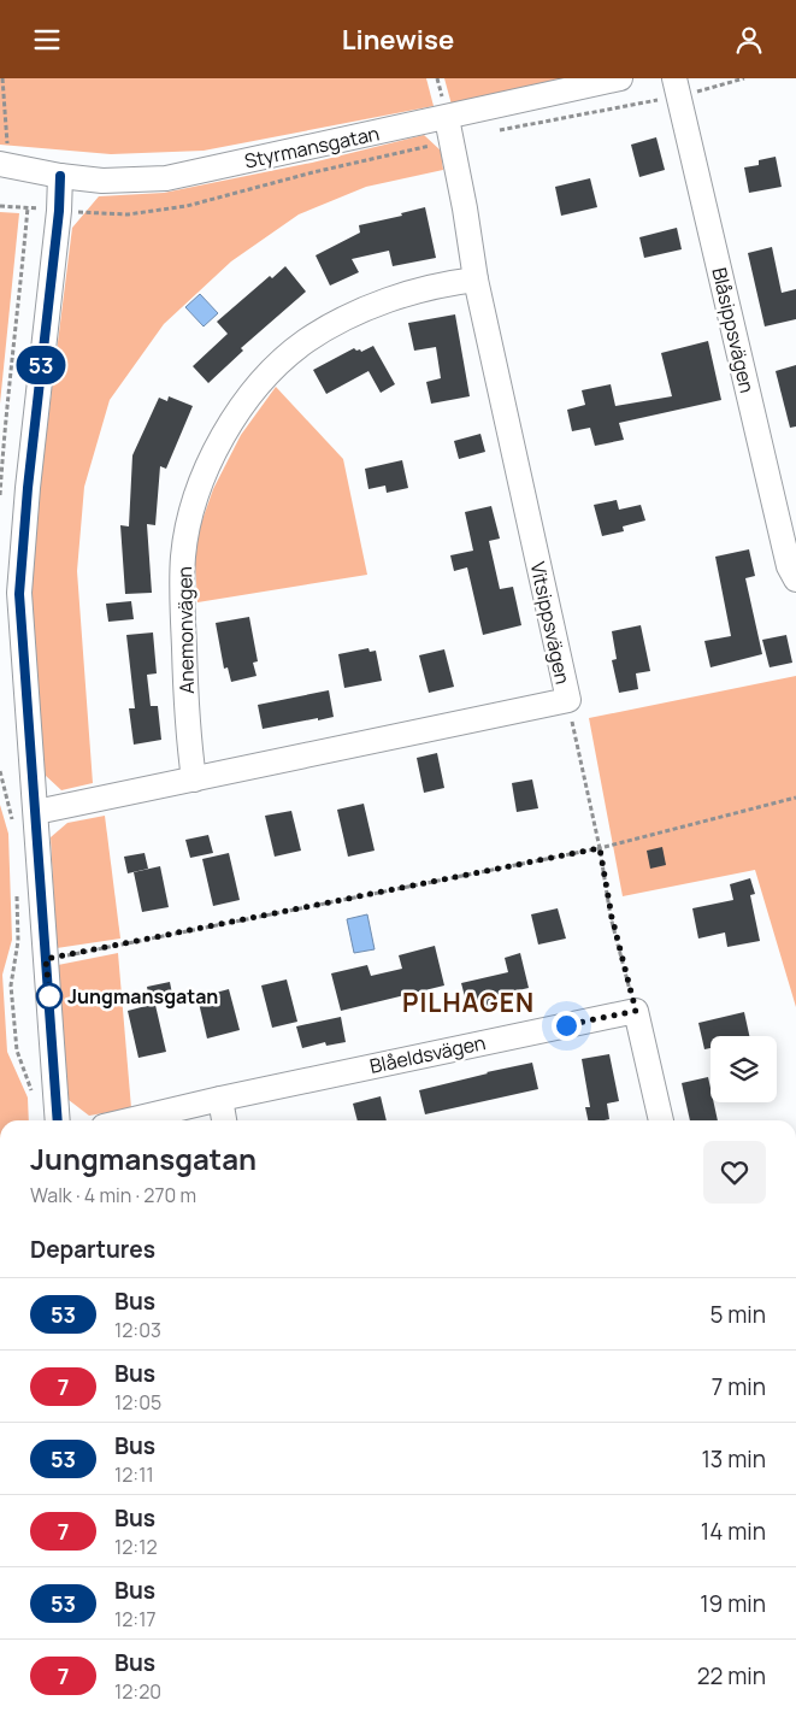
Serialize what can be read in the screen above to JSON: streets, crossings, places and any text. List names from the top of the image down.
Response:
{
  "streets": {
    "street": [
      "Styrmansgatan",
      "Blåsippsvägen",
      "Vitsippsvägen",
      "Anemonvägen",
      "Blåeldsvägen"
    ]
  },
  "crossings": [
    ["Styrmansgatan", "Vitsippsvägen"],
    ["Vitsippsvägen", "Anemonvägen"]
  ],
  "districts": ["PILHAGEN"],
  "places": ["Jungmansgatan"],
  "lines": ["bus line 53"],
  "page": {
    "header": "Linewise",
    "on_map": "53",
    "heading": [
      ["Jungmansgatan", "Walk · 4 min · 270 m"],
      "Departures"
    ],
    "list": [
      {
        "mark": "53",
        "name": "Bus",
        "note": "12:03",
        "value": "5 min"
      },
      {
        "mark": "7",
        "name": "Bus",
        "note": "12:05",
        "value": "7 min"
      },
      {
        "mark": "53",
        "name": "Bus",
        "note": "12:11",
        "value": "13 min"
      },
      {
        "mark": "7",
        "name": "Bus",
        "note": "12:12",
        "value": "14 min"
      },
      {
        "mark": "53",
        "name": "Bus",
        "note": "12:17",
        "value": "19 min"
      },
      {
        "mark": "7",
        "name": "Bus",
        "note": "12:20",
        "value": "22 min"
      }
    ]
  }
}
